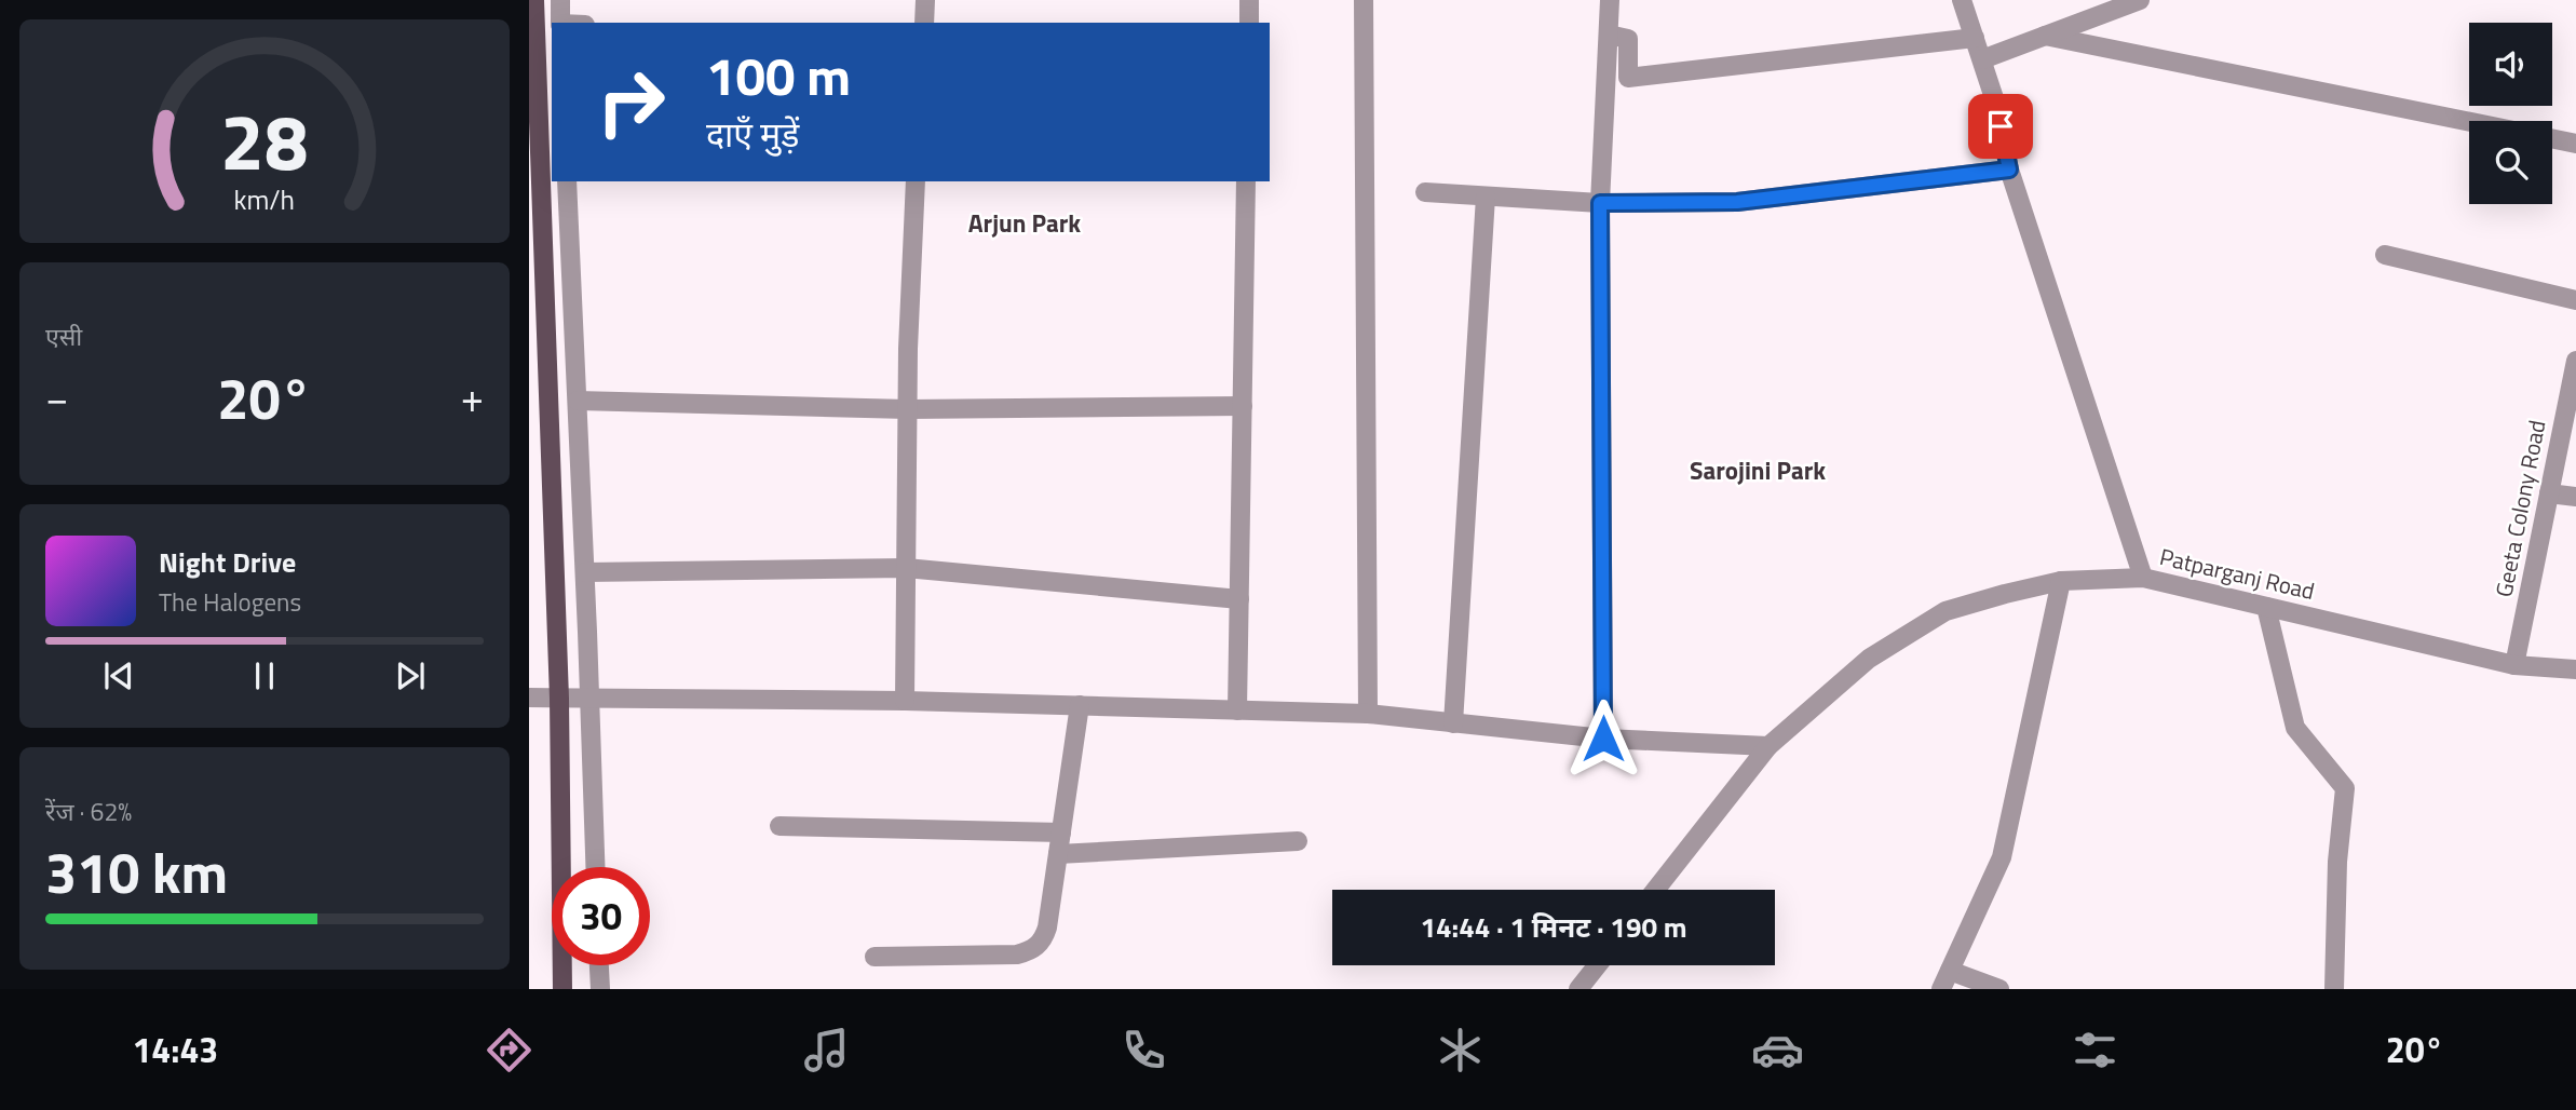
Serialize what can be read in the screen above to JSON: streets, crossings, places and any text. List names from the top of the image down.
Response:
{
  "streets": {
    "street": ["Geeta Colony Road", "Patparganj Road"]
  },
  "crossings": [
    ["Geeta Colony Road", "Patparganj Road"]
  ],
  "districts": ["Arjun Park", "Sarojini Park"],
  "page": {
    "turn": ["100 m", "दाएँ मुड़ें"],
    "tile": [
      "एसी",
      ["रेंज · 62%", "310 km"]
    ],
    "heat": ["−", "20°", "+"],
    "song": ["Night Drive", "The Halogens"],
    "limit": "30",
    "trip": "14:44 · 1 मिनट · 190 m",
    "tabs": ["14:43", "20°"],
    "gauge": ["28", "km/h"]
  }
}
